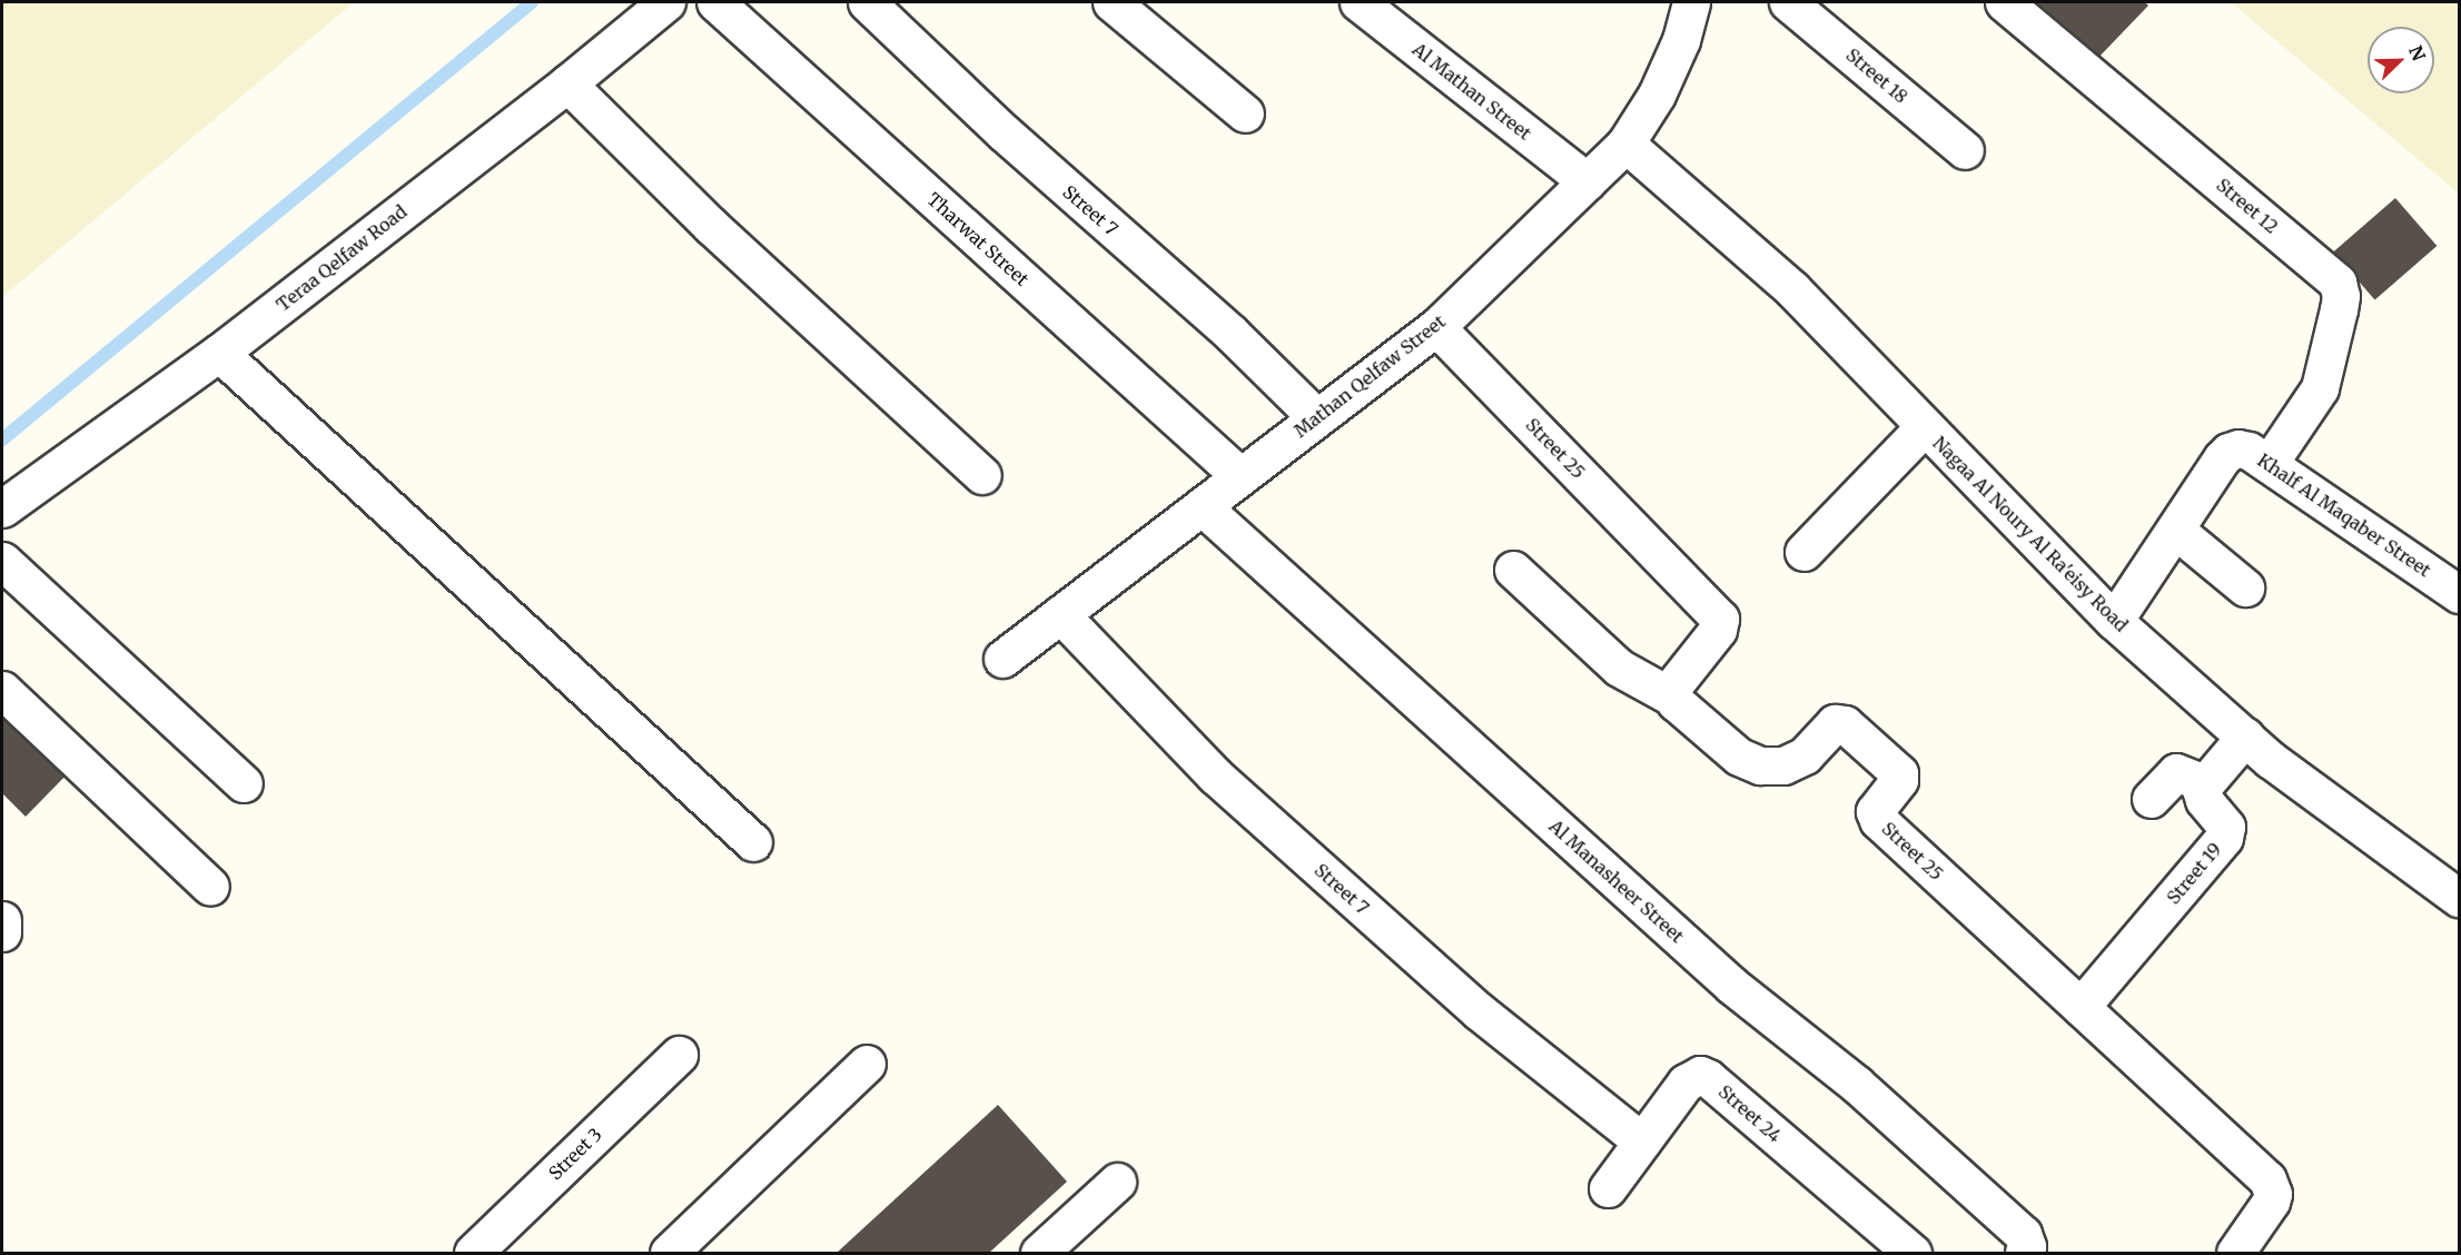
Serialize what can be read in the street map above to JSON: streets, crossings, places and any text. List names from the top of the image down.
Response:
{
  "streets": {
    "street": [
      "Street 18",
      "Al Mathan Street",
      "Street 12",
      "Street 7",
      "Tharwat Street",
      "Teraa Qelfaw Road",
      "Mathan Qelfaw Street",
      "Street 25",
      "Khalf Al Maqaber Street",
      "Nagaa Al Noury Al Ra'eisy Road",
      "Street 19",
      "Al Manasheer Street",
      "Street 24",
      "Street 3"
    ]
  },
  "crossings": [
    ["Al Mathan Street", "Mathan Qelfaw Street"],
    ["Street 12", "Khalf Al Maqaber Street"],
    ["Street 7", "Mathan Qelfaw Street"],
    ["Street 7", "Street 24"],
    ["Tharwat Street", "Mathan Qelfaw Street"],
    ["Mathan Qelfaw Street", "Street 25"],
    ["Mathan Qelfaw Street", "Nagaa Al Noury Al Ra'eisy Road"],
    ["Mathan Qelfaw Street", "Al Manasheer Street"],
    ["Street 25", "Street 19"],
    ["Khalf Al Maqaber Street", "Nagaa Al Noury Al Ra'eisy Road"]
  ],
  "north": "top right"
}
